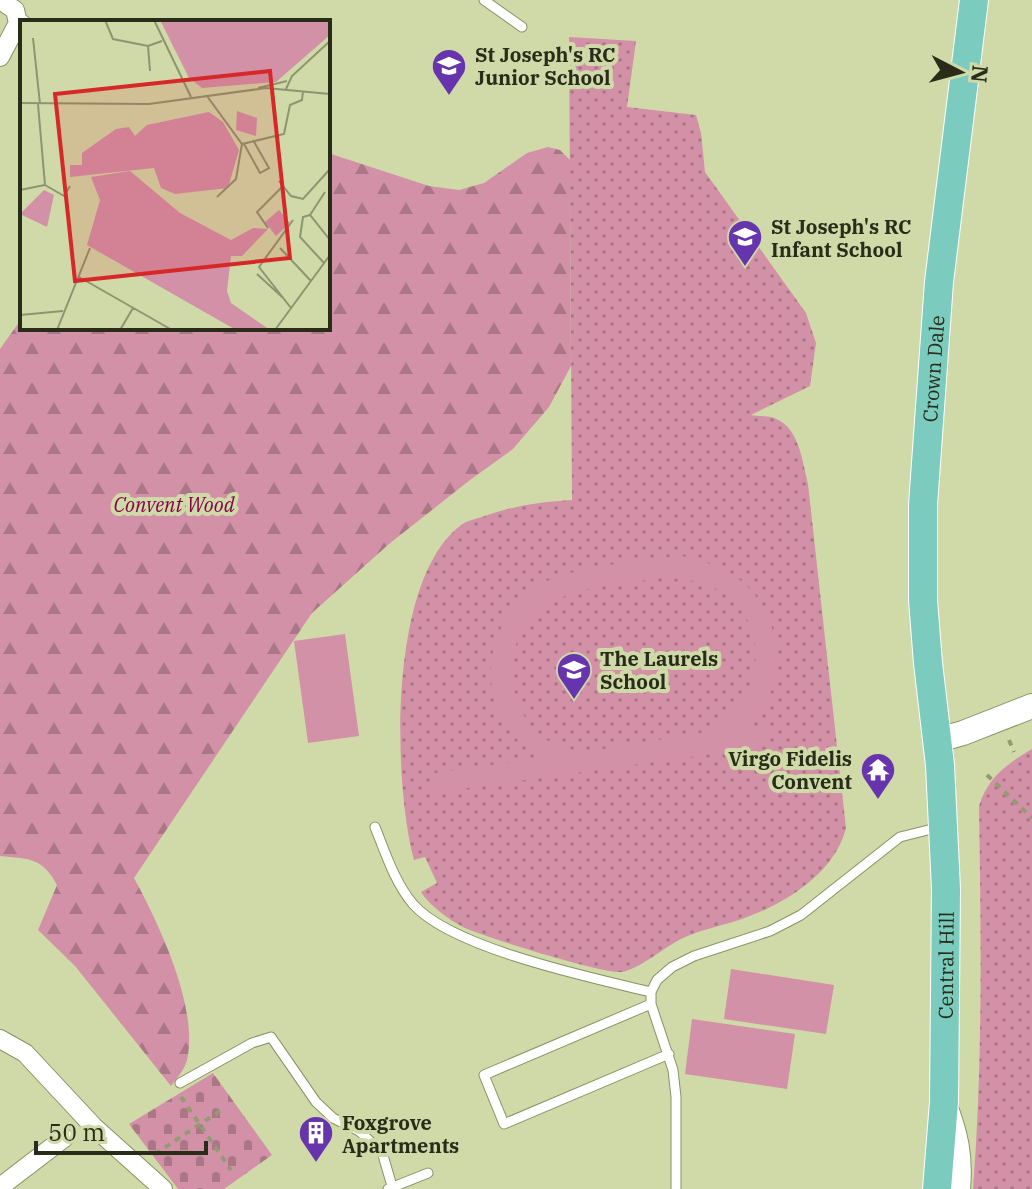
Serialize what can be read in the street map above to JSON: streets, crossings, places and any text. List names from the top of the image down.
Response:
{
  "streets": {
    "main road": ["Crown Dale", "Central Hill"]
  },
  "crossings": [
    ["Crown Dale", "Central Hill"]
  ],
  "parks": ["Convent Wood"],
  "places": {
    "school or university": ["St Joseph's RC Junior School", "St Joseph's RC Infant School", "The Laurels School"],
    "temple": ["Virgo Fidelis Convent"],
    "building": ["Foxgrove Apartments"]
  },
  "scale_bar": "50 m",
  "north": "right"
}
